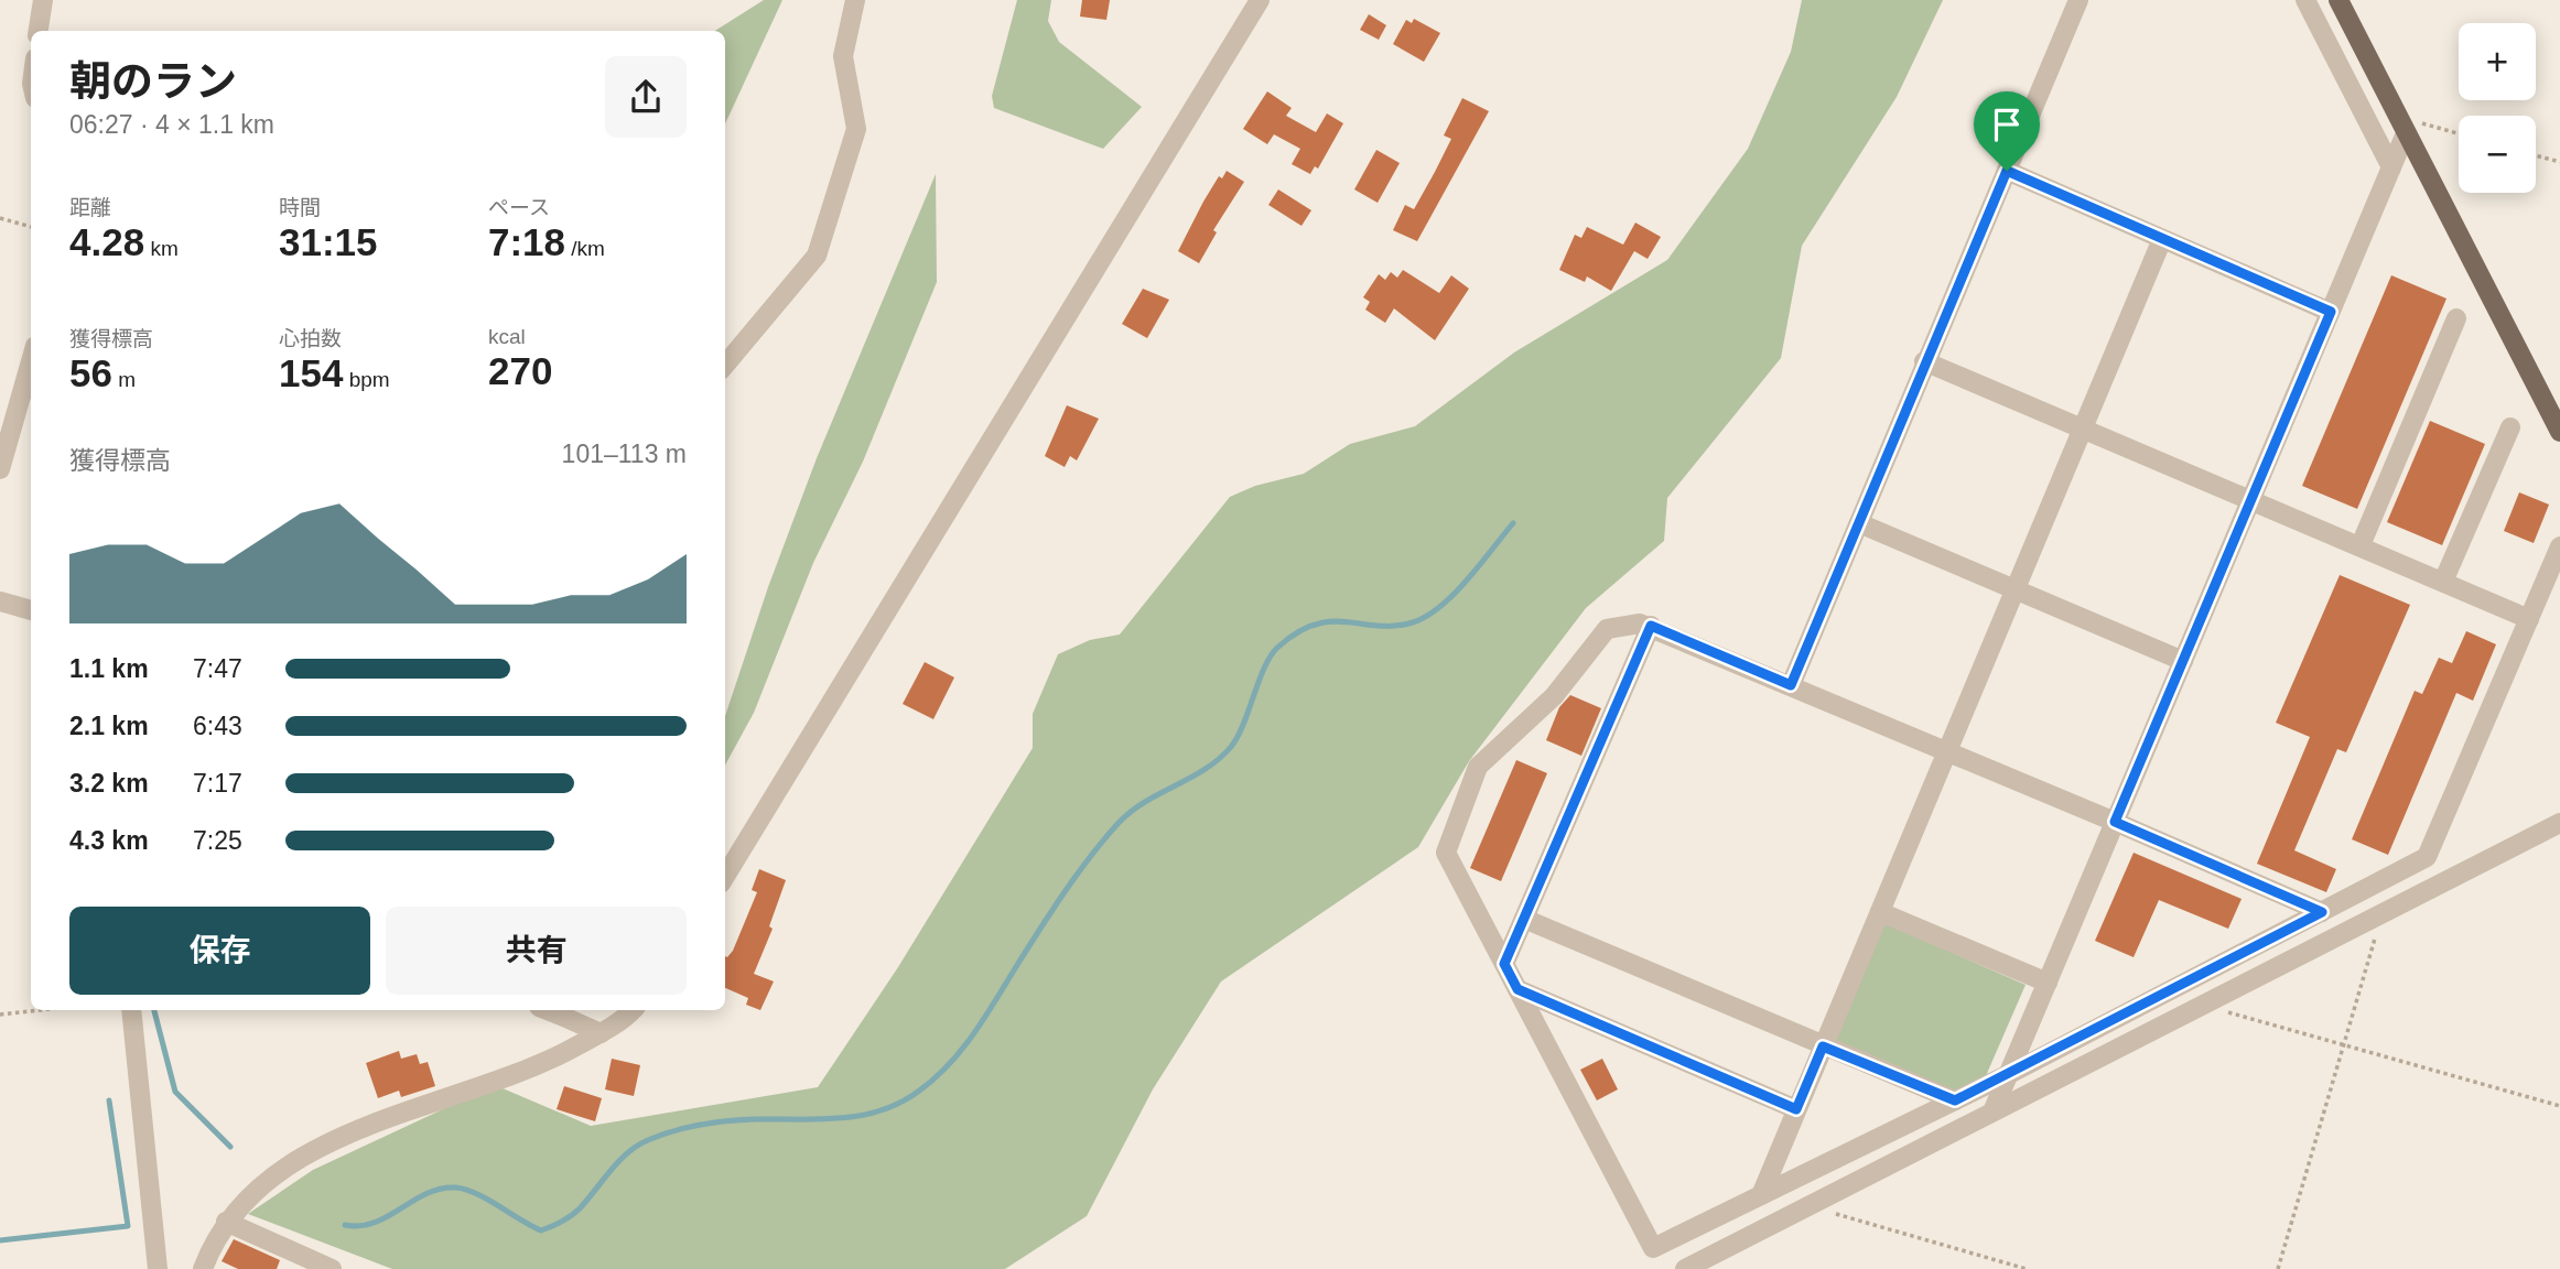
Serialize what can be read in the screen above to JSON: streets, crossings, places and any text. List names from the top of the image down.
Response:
{
  "page": {
    "map_buttons": ["+", "−"],
    "heading": ["朝のラン", "06:27 · 4 × 1.1 km"],
    "stats": [
      ["距離", "4.28 km"],
      ["時間", "31:15"],
      ["ペース", "7:18 /km"],
      ["獲得標高", "56 m"],
      ["心拍数", "154 bpm"],
      ["kcal", "270"]
    ],
    "chart": ["獲得標高", "101–113 m"],
    "list": [
      {
        "name": "1.1 km",
        "note": "7:47"
      },
      {
        "name": "2.1 km",
        "note": "6:43"
      },
      {
        "name": "3.2 km",
        "note": "7:17"
      },
      {
        "name": "4.3 km",
        "note": "7:25"
      }
    ],
    "buttons": ["保存", "共有"]
  }
}
